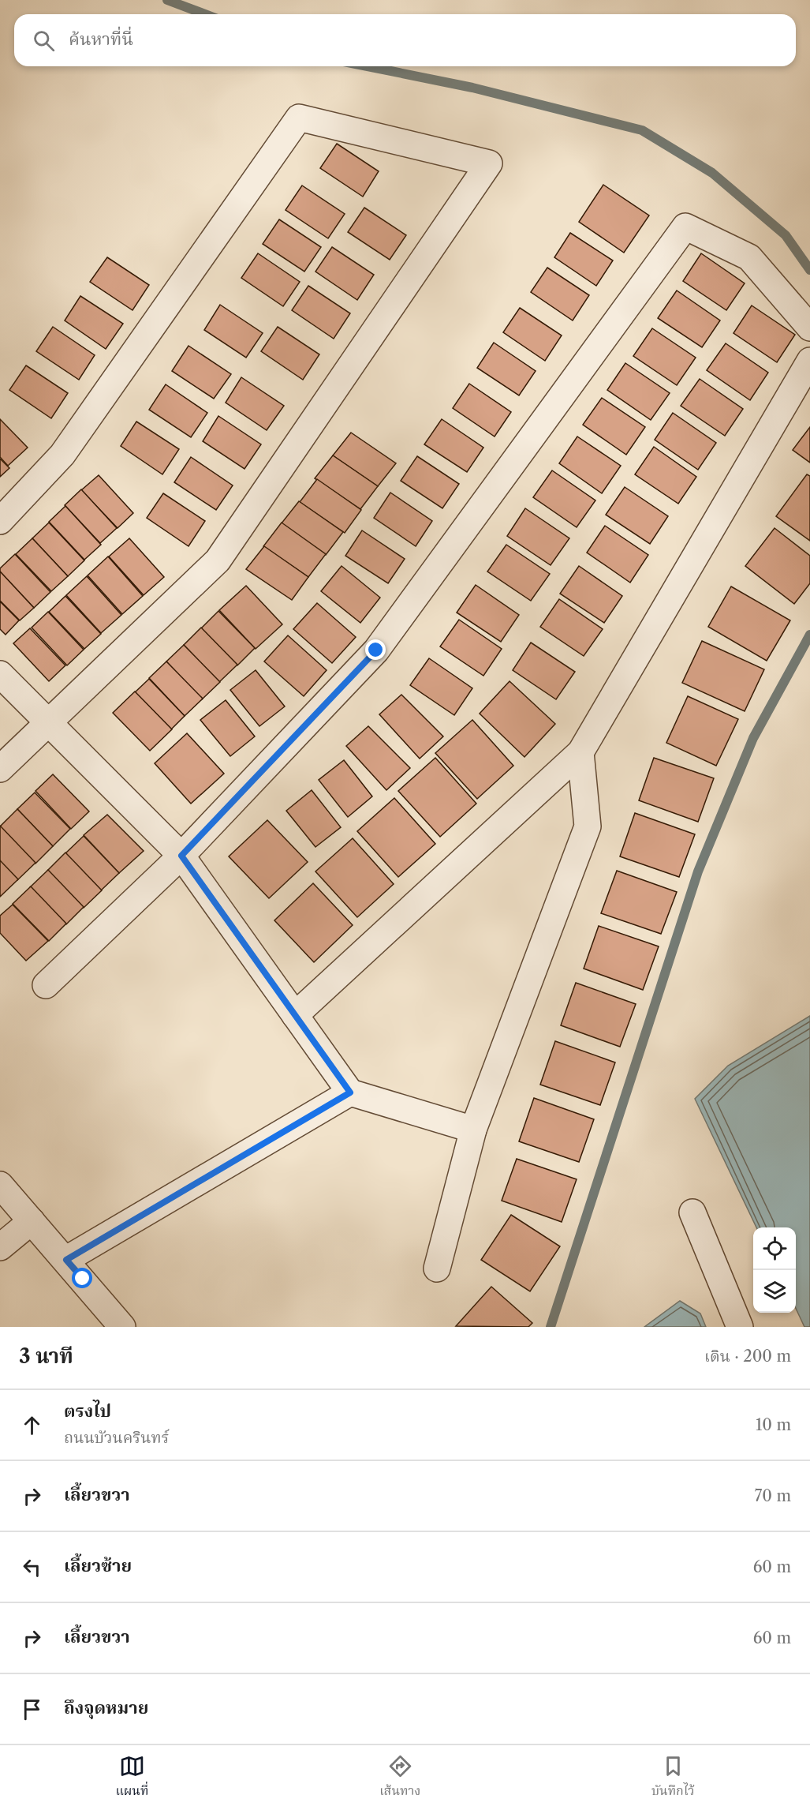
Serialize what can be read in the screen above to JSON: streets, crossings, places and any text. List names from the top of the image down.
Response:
{
  "page": {
    "search": "ค้นหาที่นี่",
    "heading": ["3 นาที", "เดิน · 200 m"],
    "list": [
      ["ตรงไป", "ถนนบัวนครินทร์", "10 m"],
      ["เลี้ยวขวา", "70 m"],
      ["เลี้ยวซ้าย", "60 m"],
      ["เลี้ยวขวา", "60 m"],
      "ถึงจุดหมาย"
    ],
    "nav": ["แผนที่", "เส้นทาง", "บันทึกไว้"]
  }
}
